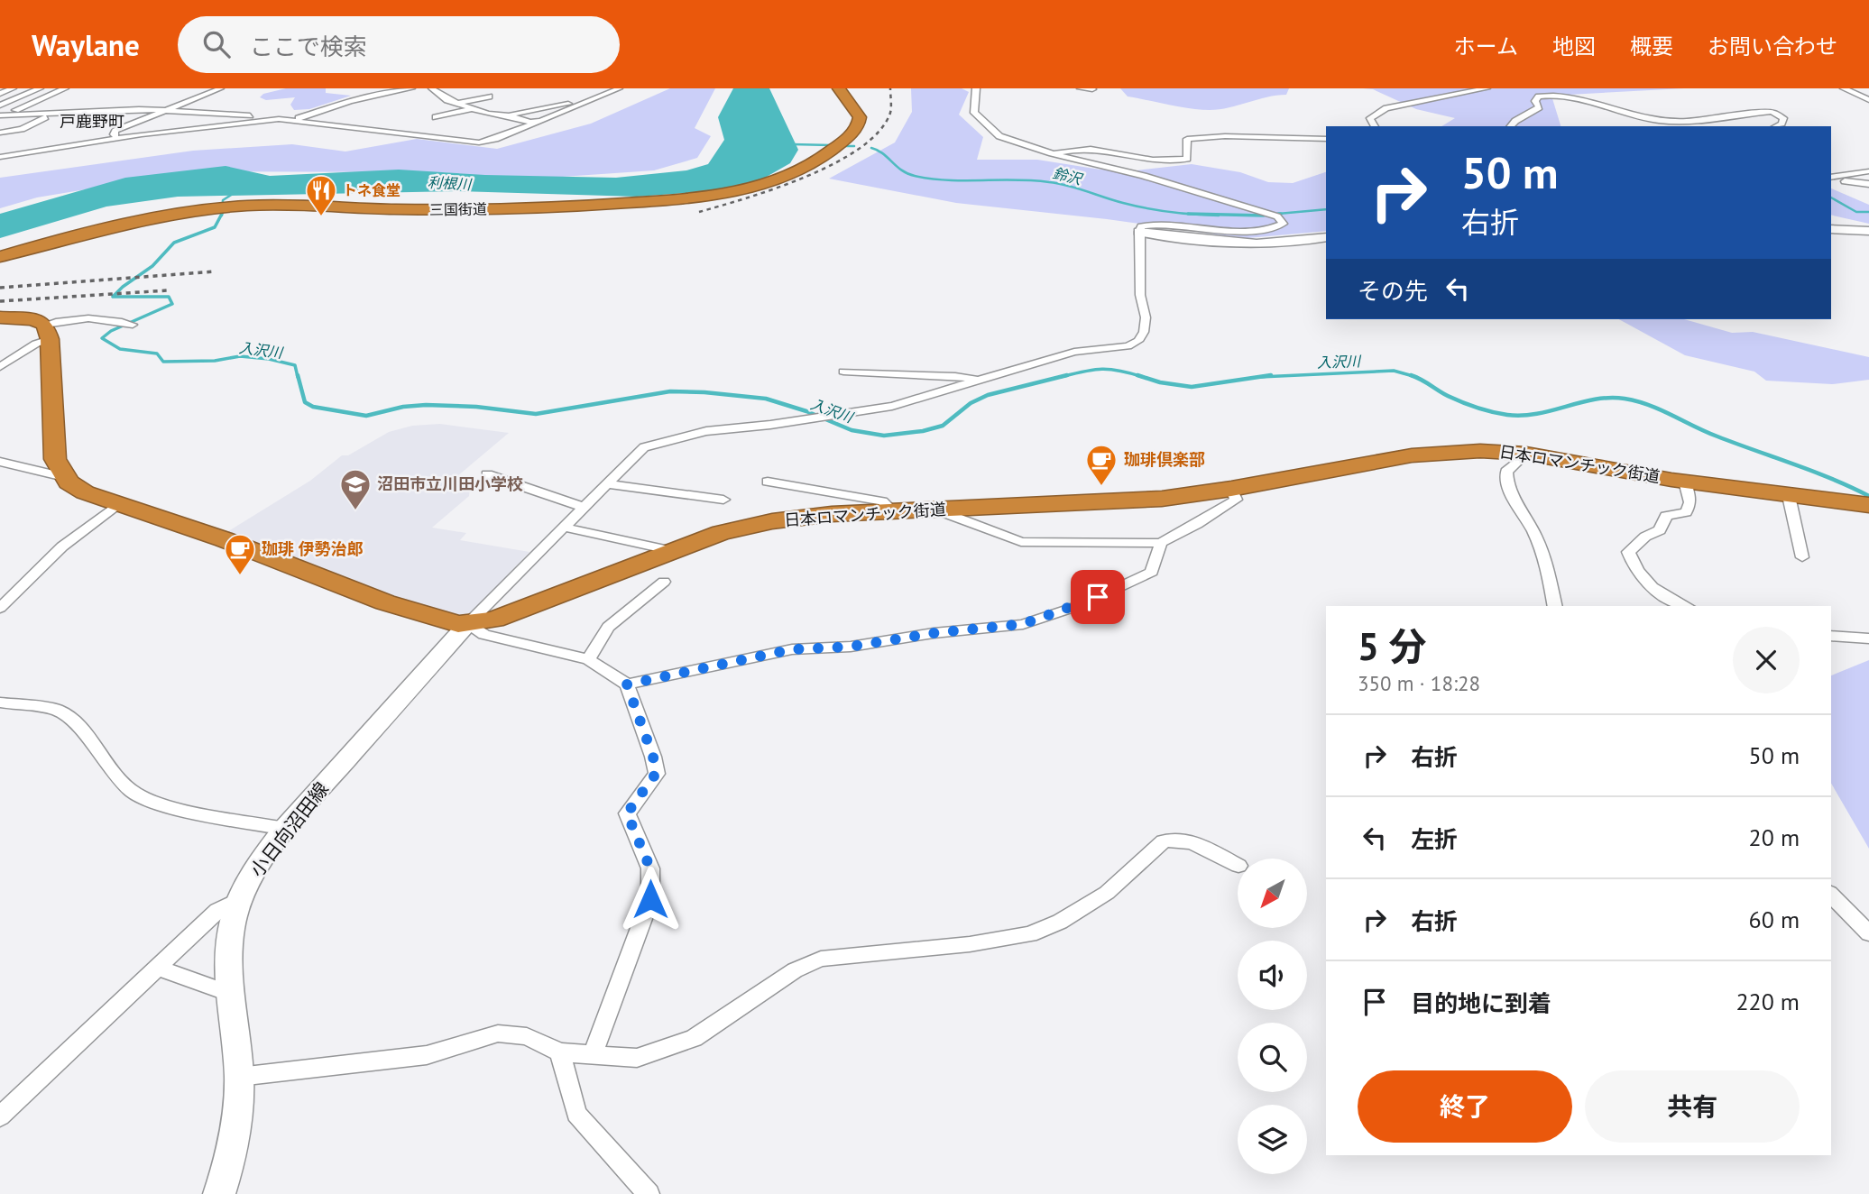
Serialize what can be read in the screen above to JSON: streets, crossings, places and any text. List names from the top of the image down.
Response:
{
  "streets": {
    "highway": ["三国街道", "日本ロマンチック街道"],
    "main road": ["小日向沼田線"]
  },
  "crossings": [
    ["日本ロマンチック街道", "小日向沼田線"]
  ],
  "districts": ["戸鹿野町"],
  "water": ["鈴沢", "利根川", "入沢川"],
  "places": {
    "restaurant": ["トネ食堂"],
    "cafe": ["珈琲倶楽部", "珈琲 伊勢治郎"],
    "school or university": ["沼田市立川田小学校"]
  },
  "north": "bottom left",
  "page": {
    "header": "Waylane",
    "search": "ここで検索",
    "nav": [
      "ホーム",
      "地図",
      "概要",
      "お問い合わせ"
    ],
    "turn": ["50 m", "右折"],
    "then": "その先",
    "heading": ["5 分", "350 m · 18:28"],
    "list": [
      {
        "name": "右折",
        "value": "50 m"
      },
      {
        "name": "左折",
        "value": "20 m"
      },
      {
        "name": "右折",
        "value": "60 m"
      },
      {
        "name": "目的地に到着",
        "value": "220 m"
      }
    ],
    "buttons": ["終了", "共有"]
  }
}
